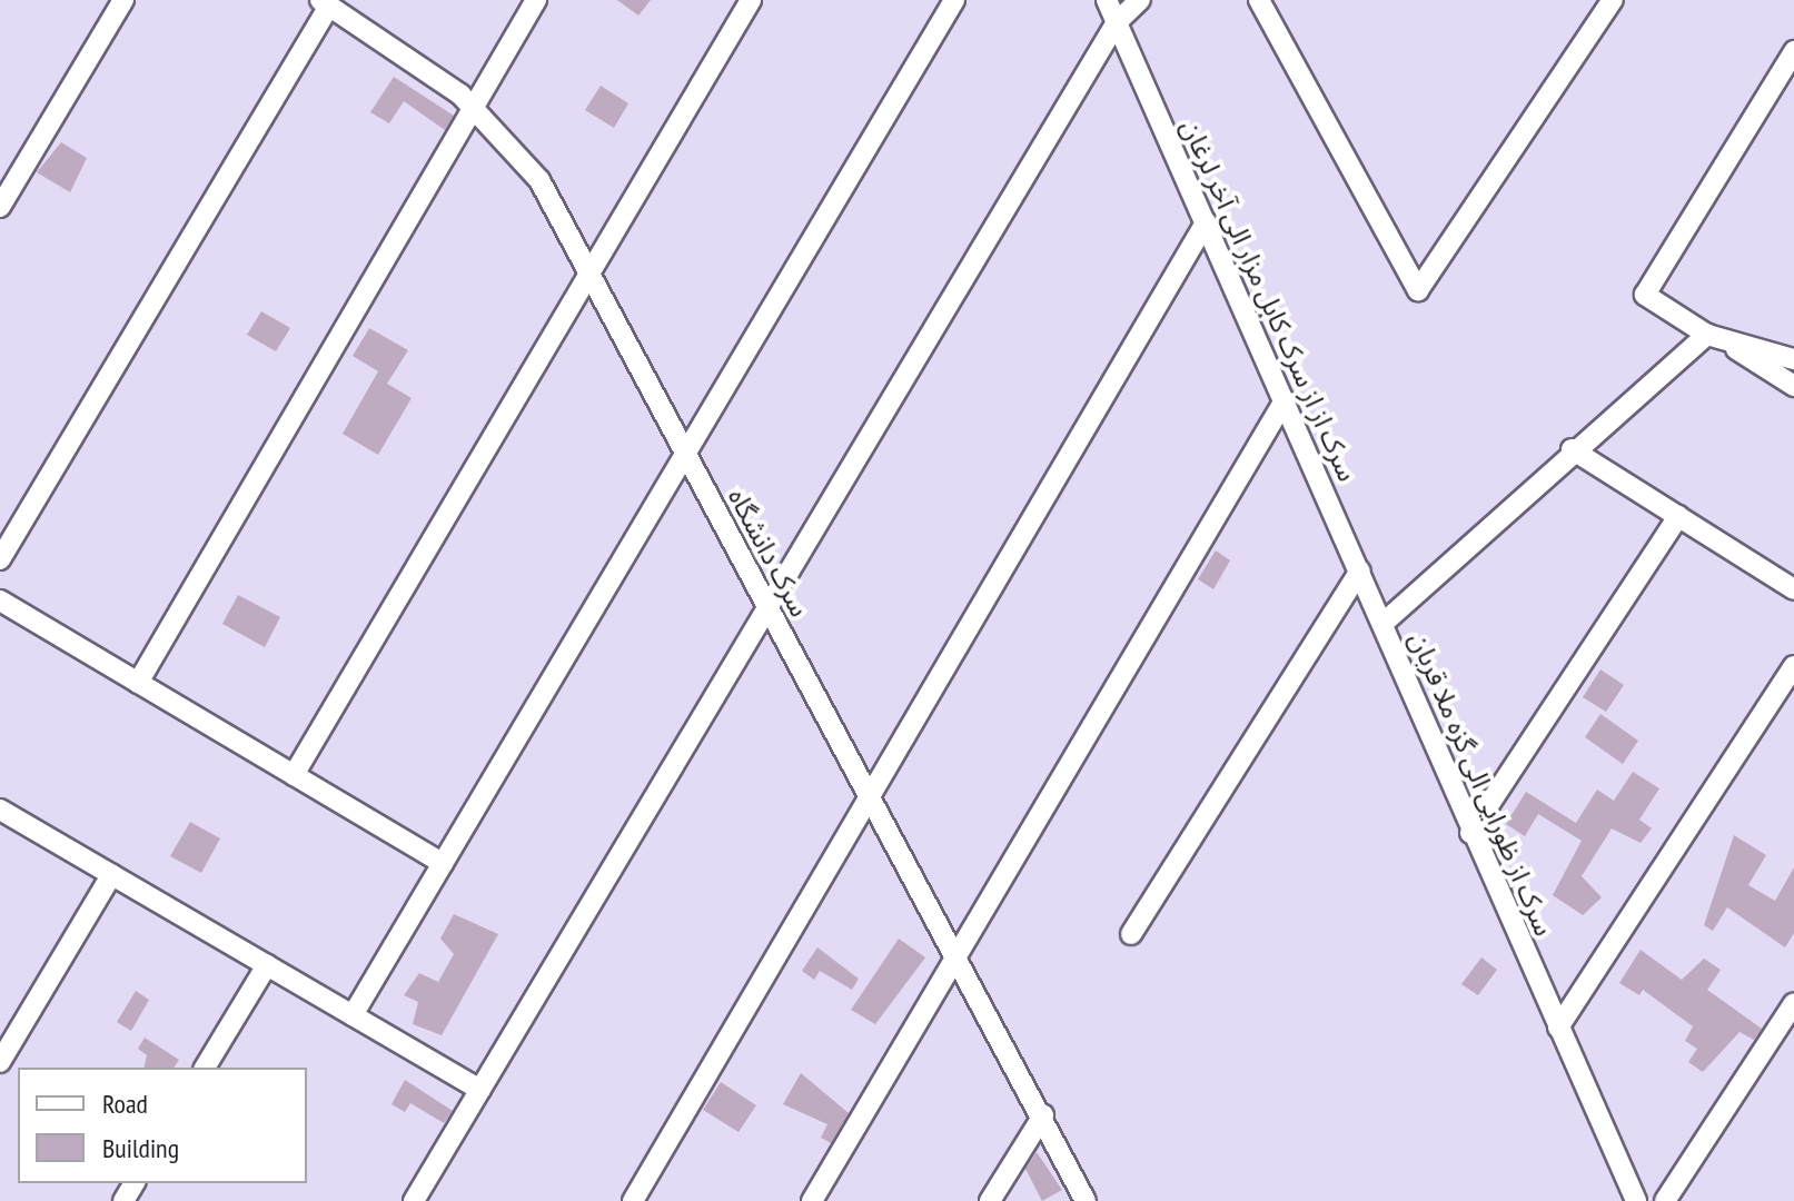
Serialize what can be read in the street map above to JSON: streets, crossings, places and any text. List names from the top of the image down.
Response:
{
  "streets": {
    "street": ["سرک از از سرک کابل مزار الی آخر لرغان", "سرک دانشگاه", "سرک از ظورایی الی گزه ملا قربان"]
  },
  "crossings": [
    ["سرک از از سرک کابل مزار الی آخر لرغان", "سرک از ظورایی الی گزه ملا قربان"]
  ],
  "legend": ["Road", "Building"]
}
